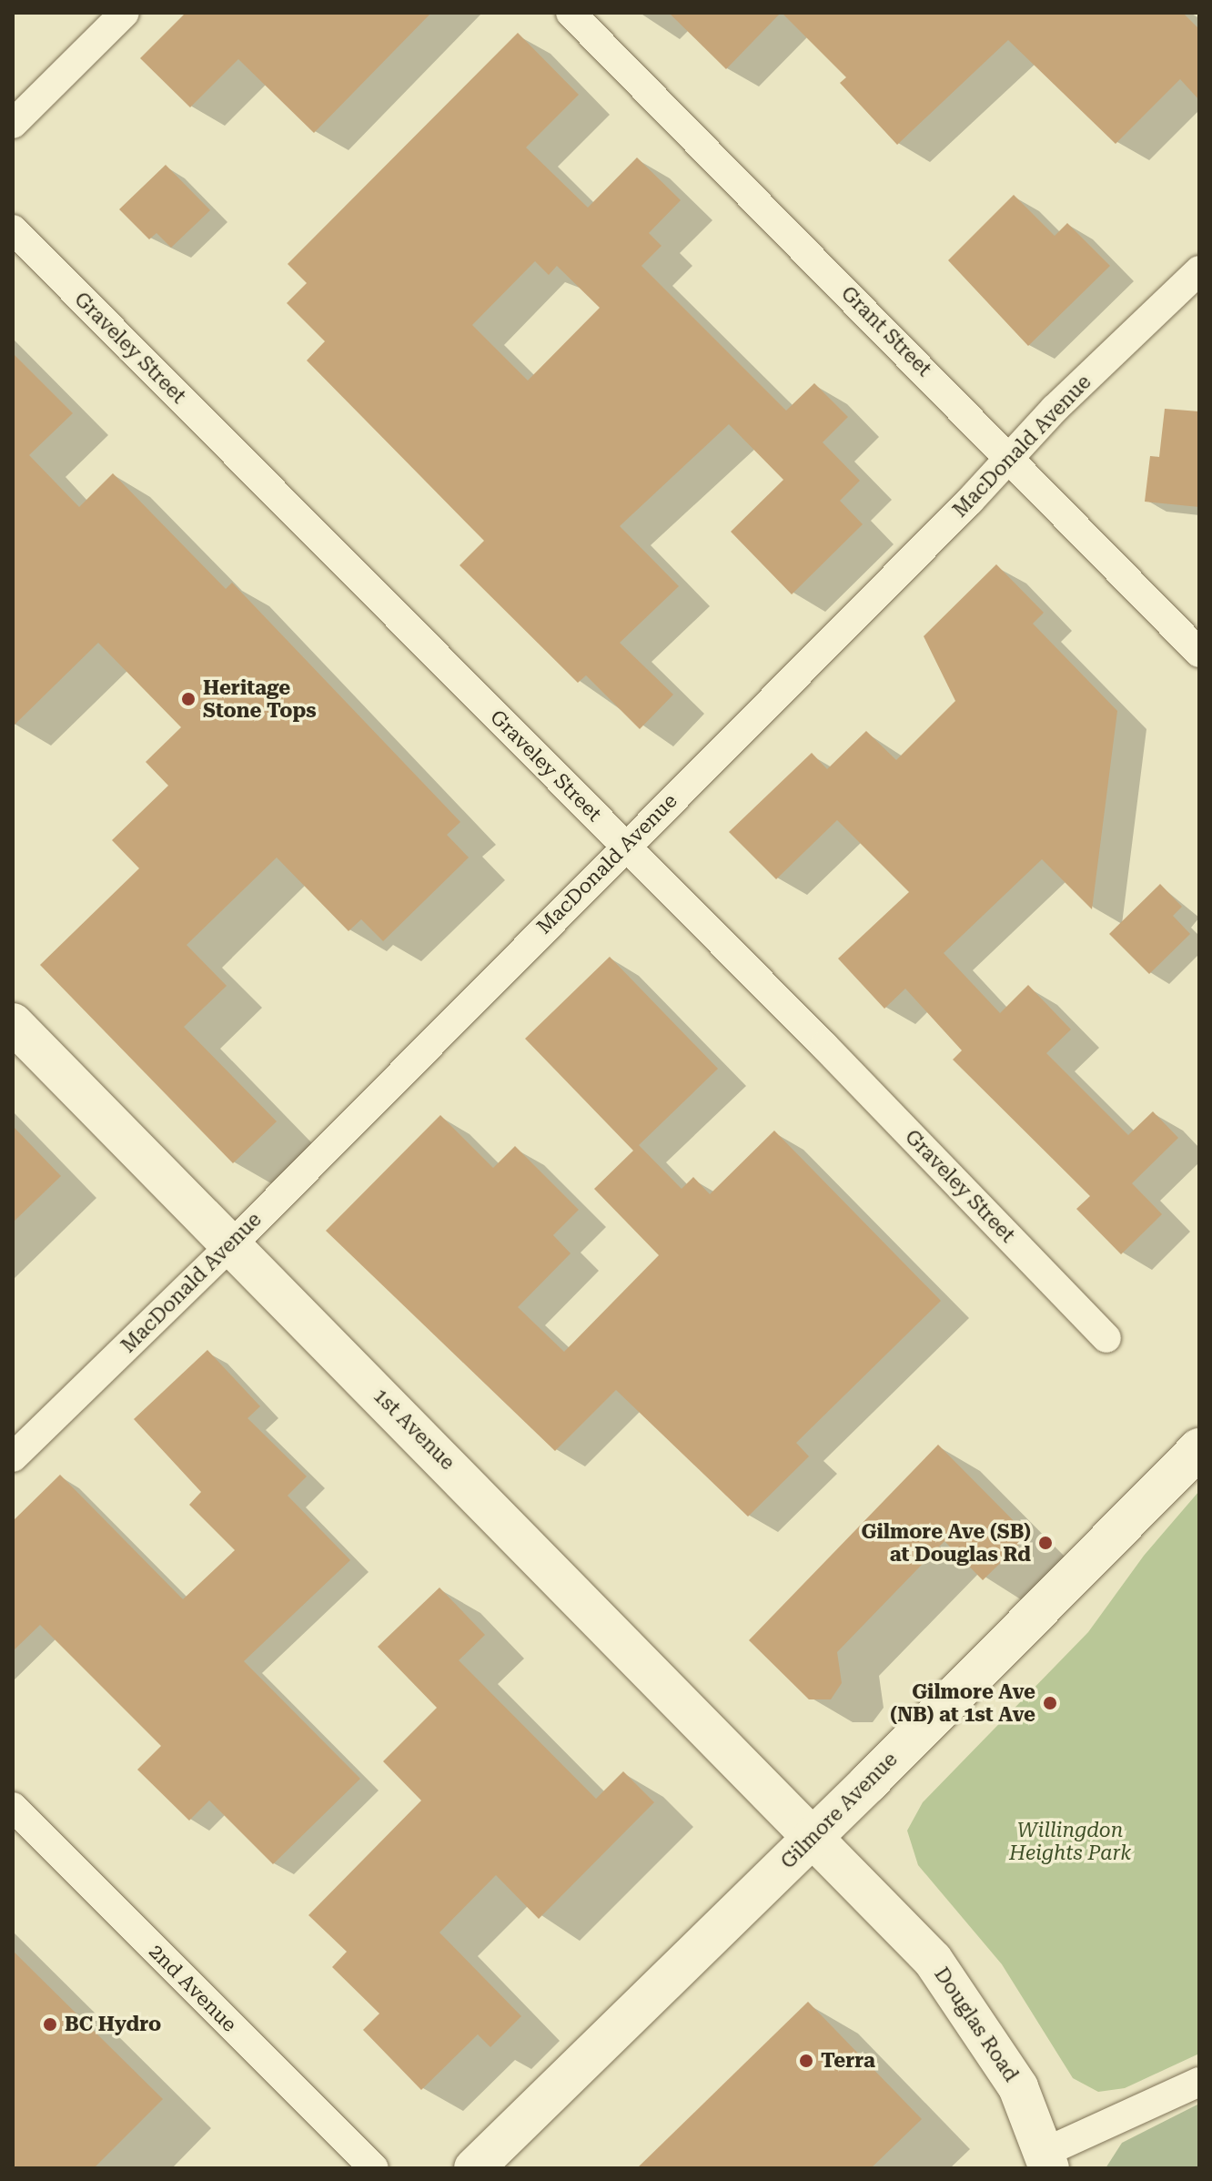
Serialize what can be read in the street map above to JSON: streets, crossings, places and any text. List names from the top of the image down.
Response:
{
  "streets": {
    "street": [
      "Grant Street",
      "Graveley Street",
      "MacDonald Avenue",
      "1st Avenue",
      "Gilmore Avenue",
      "2nd Avenue",
      "Douglas Road"
    ]
  },
  "crossings": [
    ["Grant Street", "MacDonald Avenue"],
    ["Graveley Street", "MacDonald Avenue"],
    ["MacDonald Avenue", "1st Avenue"],
    ["1st Avenue", "Gilmore Avenue"],
    ["1st Avenue", "Douglas Road"],
    ["Gilmore Avenue", "Douglas Road"]
  ],
  "parks": ["Willingdon Heights Park"],
  "places": [
    "Heritage Stone Tops",
    "Gilmore Ave (SB) at Douglas Rd",
    "Gilmore Ave (NB) at 1st Ave",
    "BC Hydro",
    "Terra"
  ]
}
